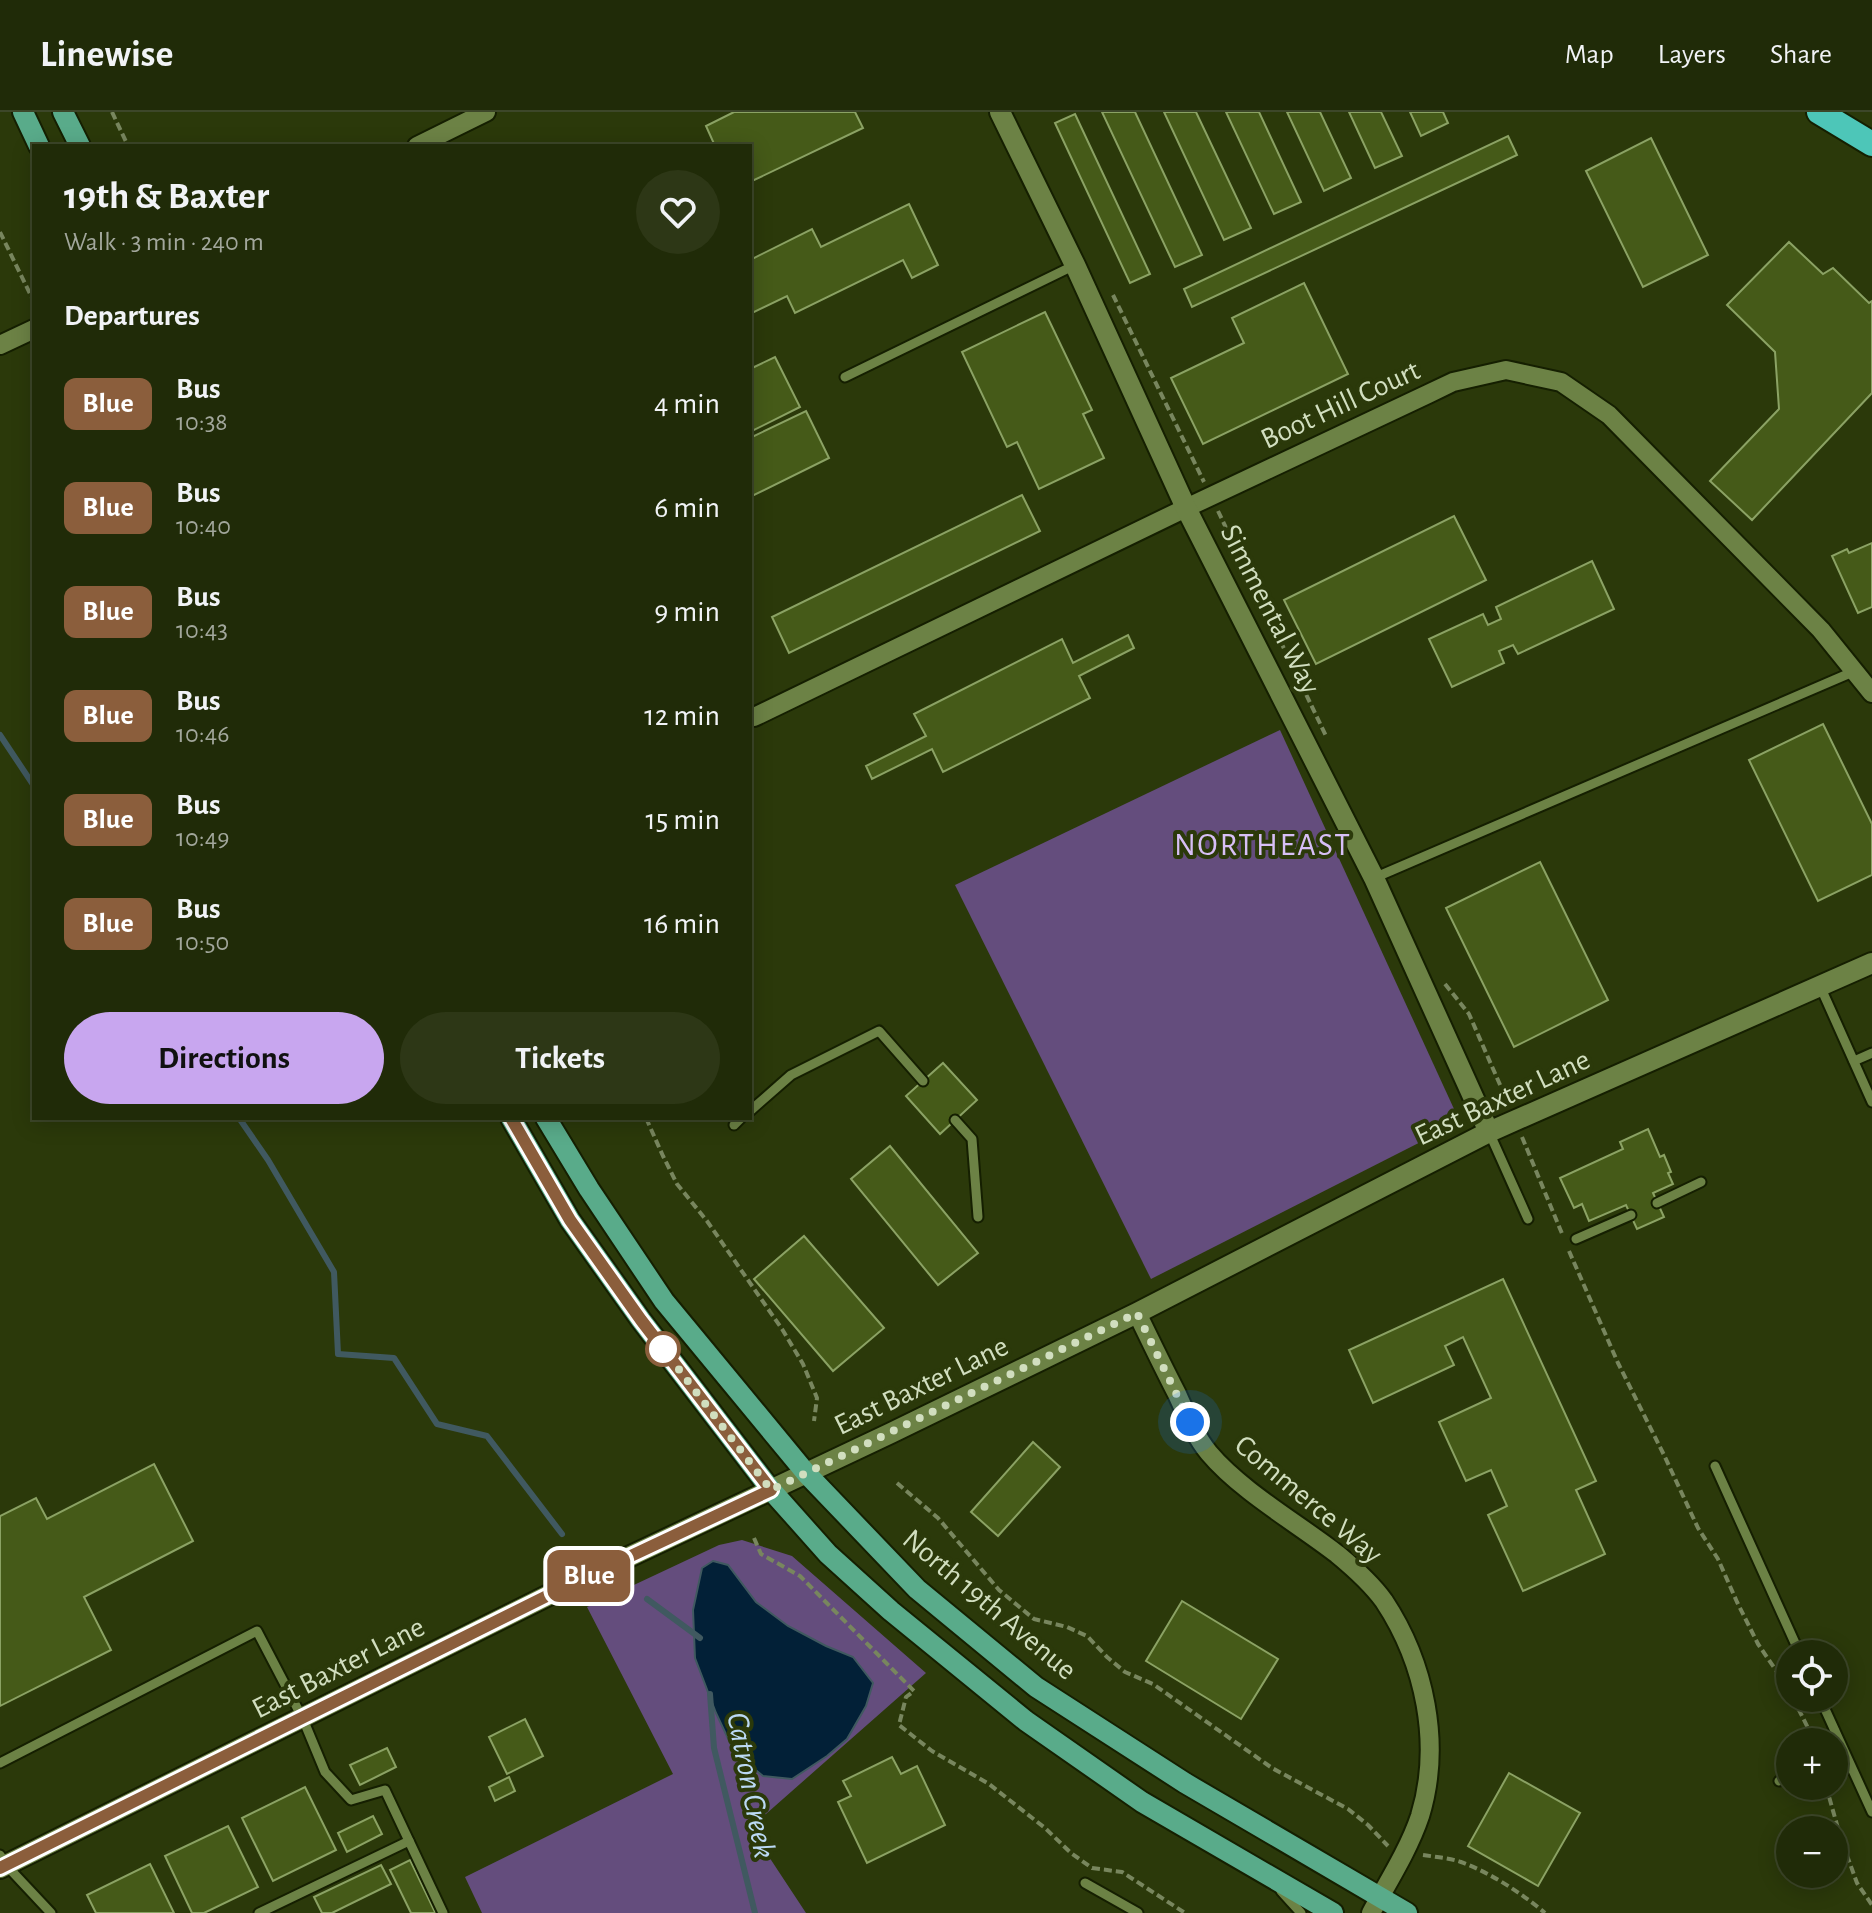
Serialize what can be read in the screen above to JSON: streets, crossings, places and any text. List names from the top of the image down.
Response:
{
  "streets": {
    "main road": ["Simmental Way", "East Baxter Lane", "North 19th Avenue"],
    "street": ["Boot Hill Court", "Commerce Way"]
  },
  "crossings": [
    ["Boot Hill Court", "Simmental Way"],
    ["Simmental Way", "East Baxter Lane"],
    ["East Baxter Lane", "Commerce Way"],
    ["East Baxter Lane", "North 19th Avenue"],
    ["Commerce Way", "North 19th Avenue"]
  ],
  "districts": ["NORTHEAST"],
  "water": ["Catron Creek"],
  "lines": ["bus line Blue"],
  "page": {
    "header": "Linewise",
    "nav": ["Map", "Layers", "Share"],
    "on_map": "Blue",
    "heading": [
      ["19th & Baxter", "Walk · 3 min · 240 m"],
      "Departures"
    ],
    "list": [
      {
        "mark": "Blue",
        "name": "Bus",
        "note": "10:38",
        "value": "4 min"
      },
      {
        "mark": "Blue",
        "name": "Bus",
        "note": "10:40",
        "value": "6 min"
      },
      {
        "mark": "Blue",
        "name": "Bus",
        "note": "10:43",
        "value": "9 min"
      },
      {
        "mark": "Blue",
        "name": "Bus",
        "note": "10:46",
        "value": "12 min"
      },
      {
        "mark": "Blue",
        "name": "Bus",
        "note": "10:49",
        "value": "15 min"
      },
      {
        "mark": "Blue",
        "name": "Bus",
        "note": "10:50",
        "value": "16 min"
      }
    ],
    "buttons": ["Directions", "Tickets"],
    "map_buttons": ["+", "−"]
  }
}
